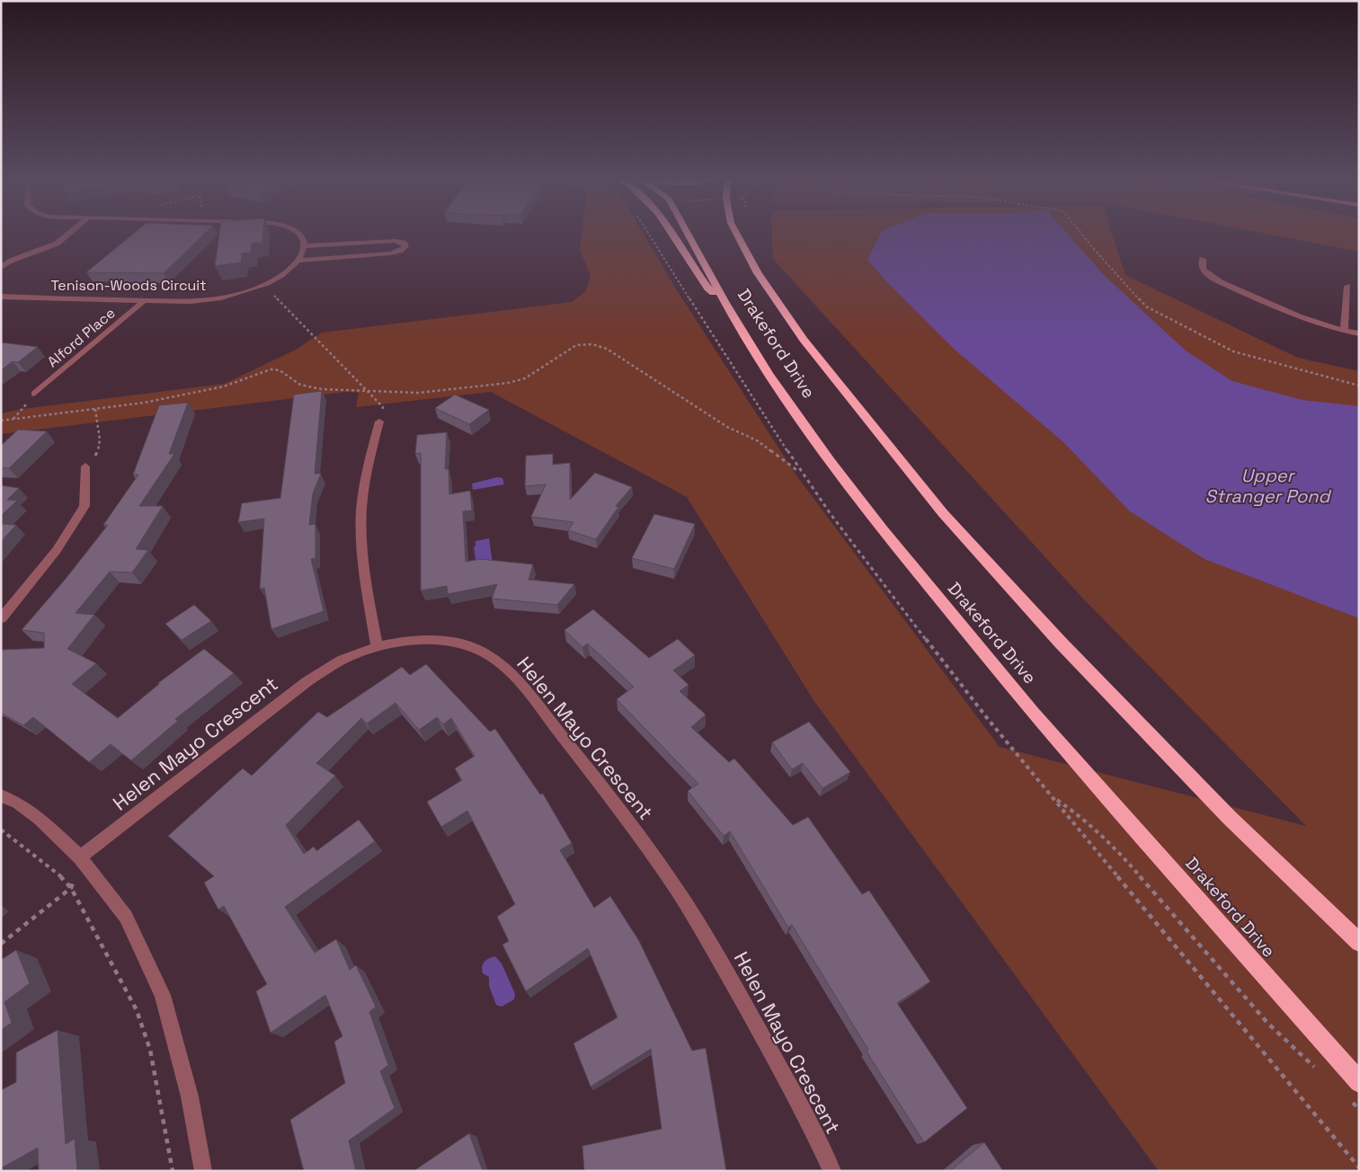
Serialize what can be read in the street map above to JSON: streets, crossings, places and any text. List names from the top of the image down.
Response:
{
  "streets": {
    "highway": ["Drakeford Drive"],
    "street": ["Tenison-Woods Circuit", "Alford Place", "Helen Mayo Crescent"]
  },
  "crossings": [
    ["Tenison-Woods Circuit", "Alford Place"]
  ],
  "water": ["Upper Stranger Pond"]
}
